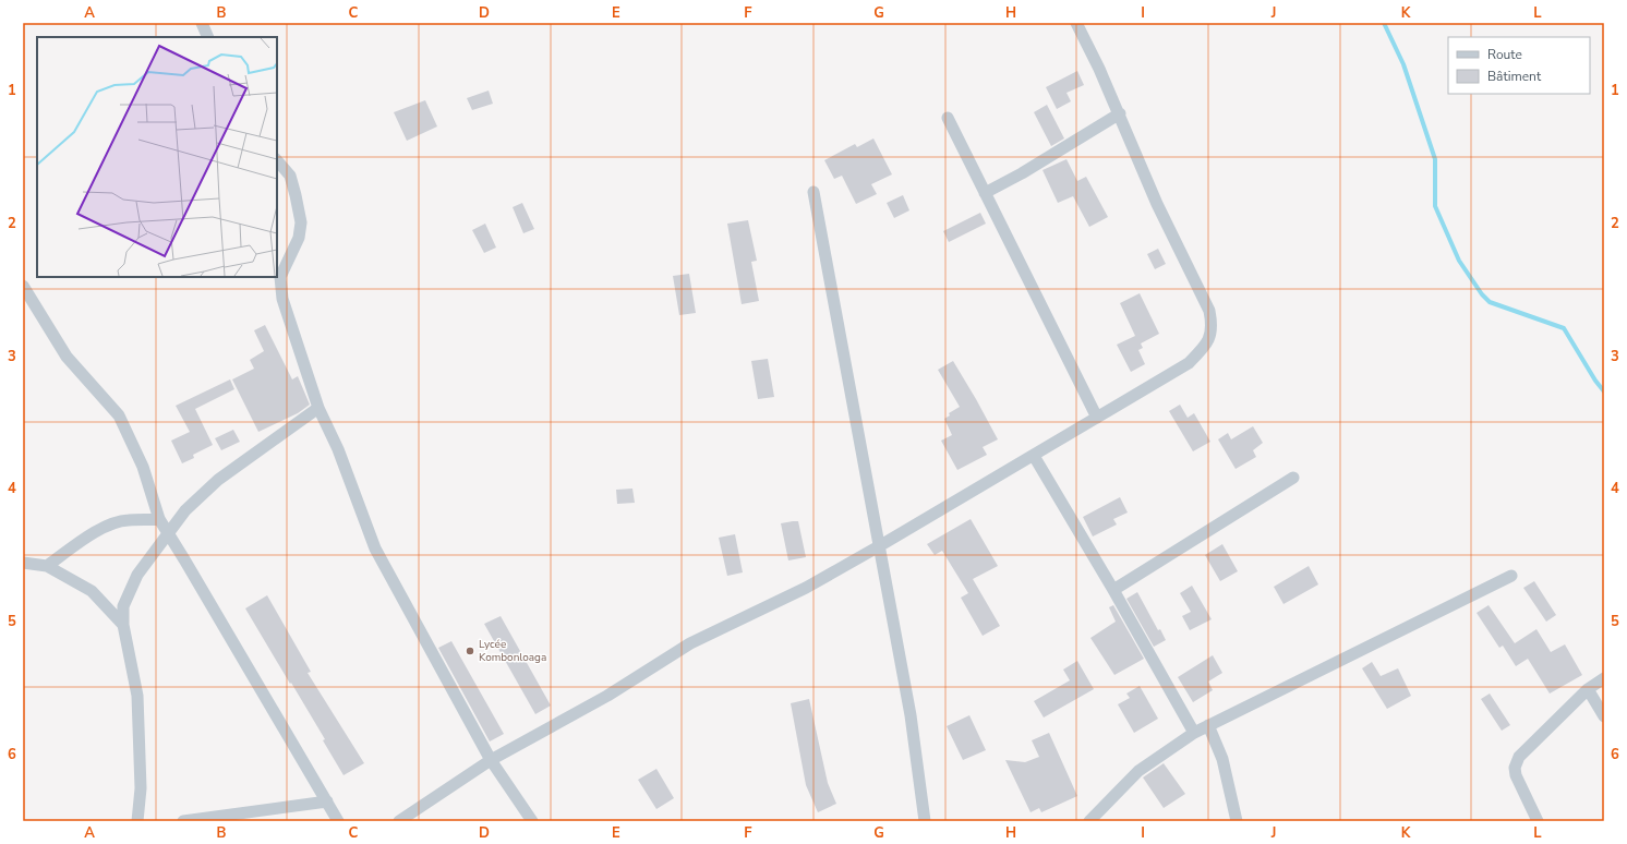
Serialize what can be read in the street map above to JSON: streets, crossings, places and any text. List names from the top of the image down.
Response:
{
  "places": ["Lycée Kombonloaga"],
  "legend": ["Route", "Bâtiment"],
  "grid": {
    "columns": [
      "A",
      "B",
      "C",
      "D",
      "E",
      "F",
      "G",
      "H",
      "I",
      "J",
      "K",
      "L"
    ],
    "rows": [
      "1",
      "2",
      "3",
      "4",
      "5",
      "6"
    ]
  }
}
